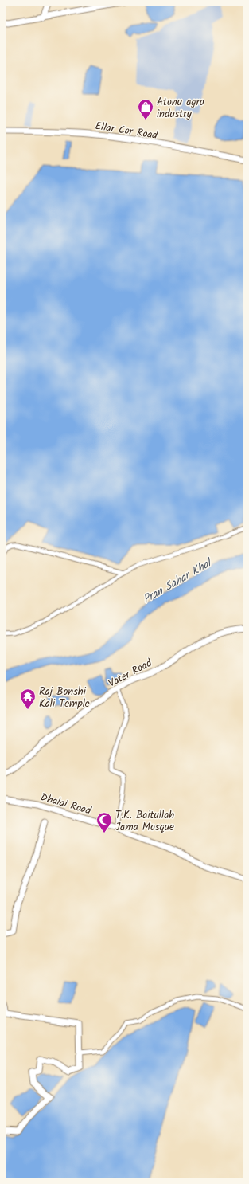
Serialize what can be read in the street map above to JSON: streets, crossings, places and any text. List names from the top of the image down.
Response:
{
  "streets": {
    "street": ["Ellar Cor Road", "Vater Road", "Dhalai Road"]
  },
  "water": ["Pran Sahar Khal"],
  "places": {
    "shop": ["Atonu agro industry"],
    "temple": ["Raj Bonshi Kali Temple"],
    "mosque": ["T.K. Baitullah Jama Mosque"]
  }
}
